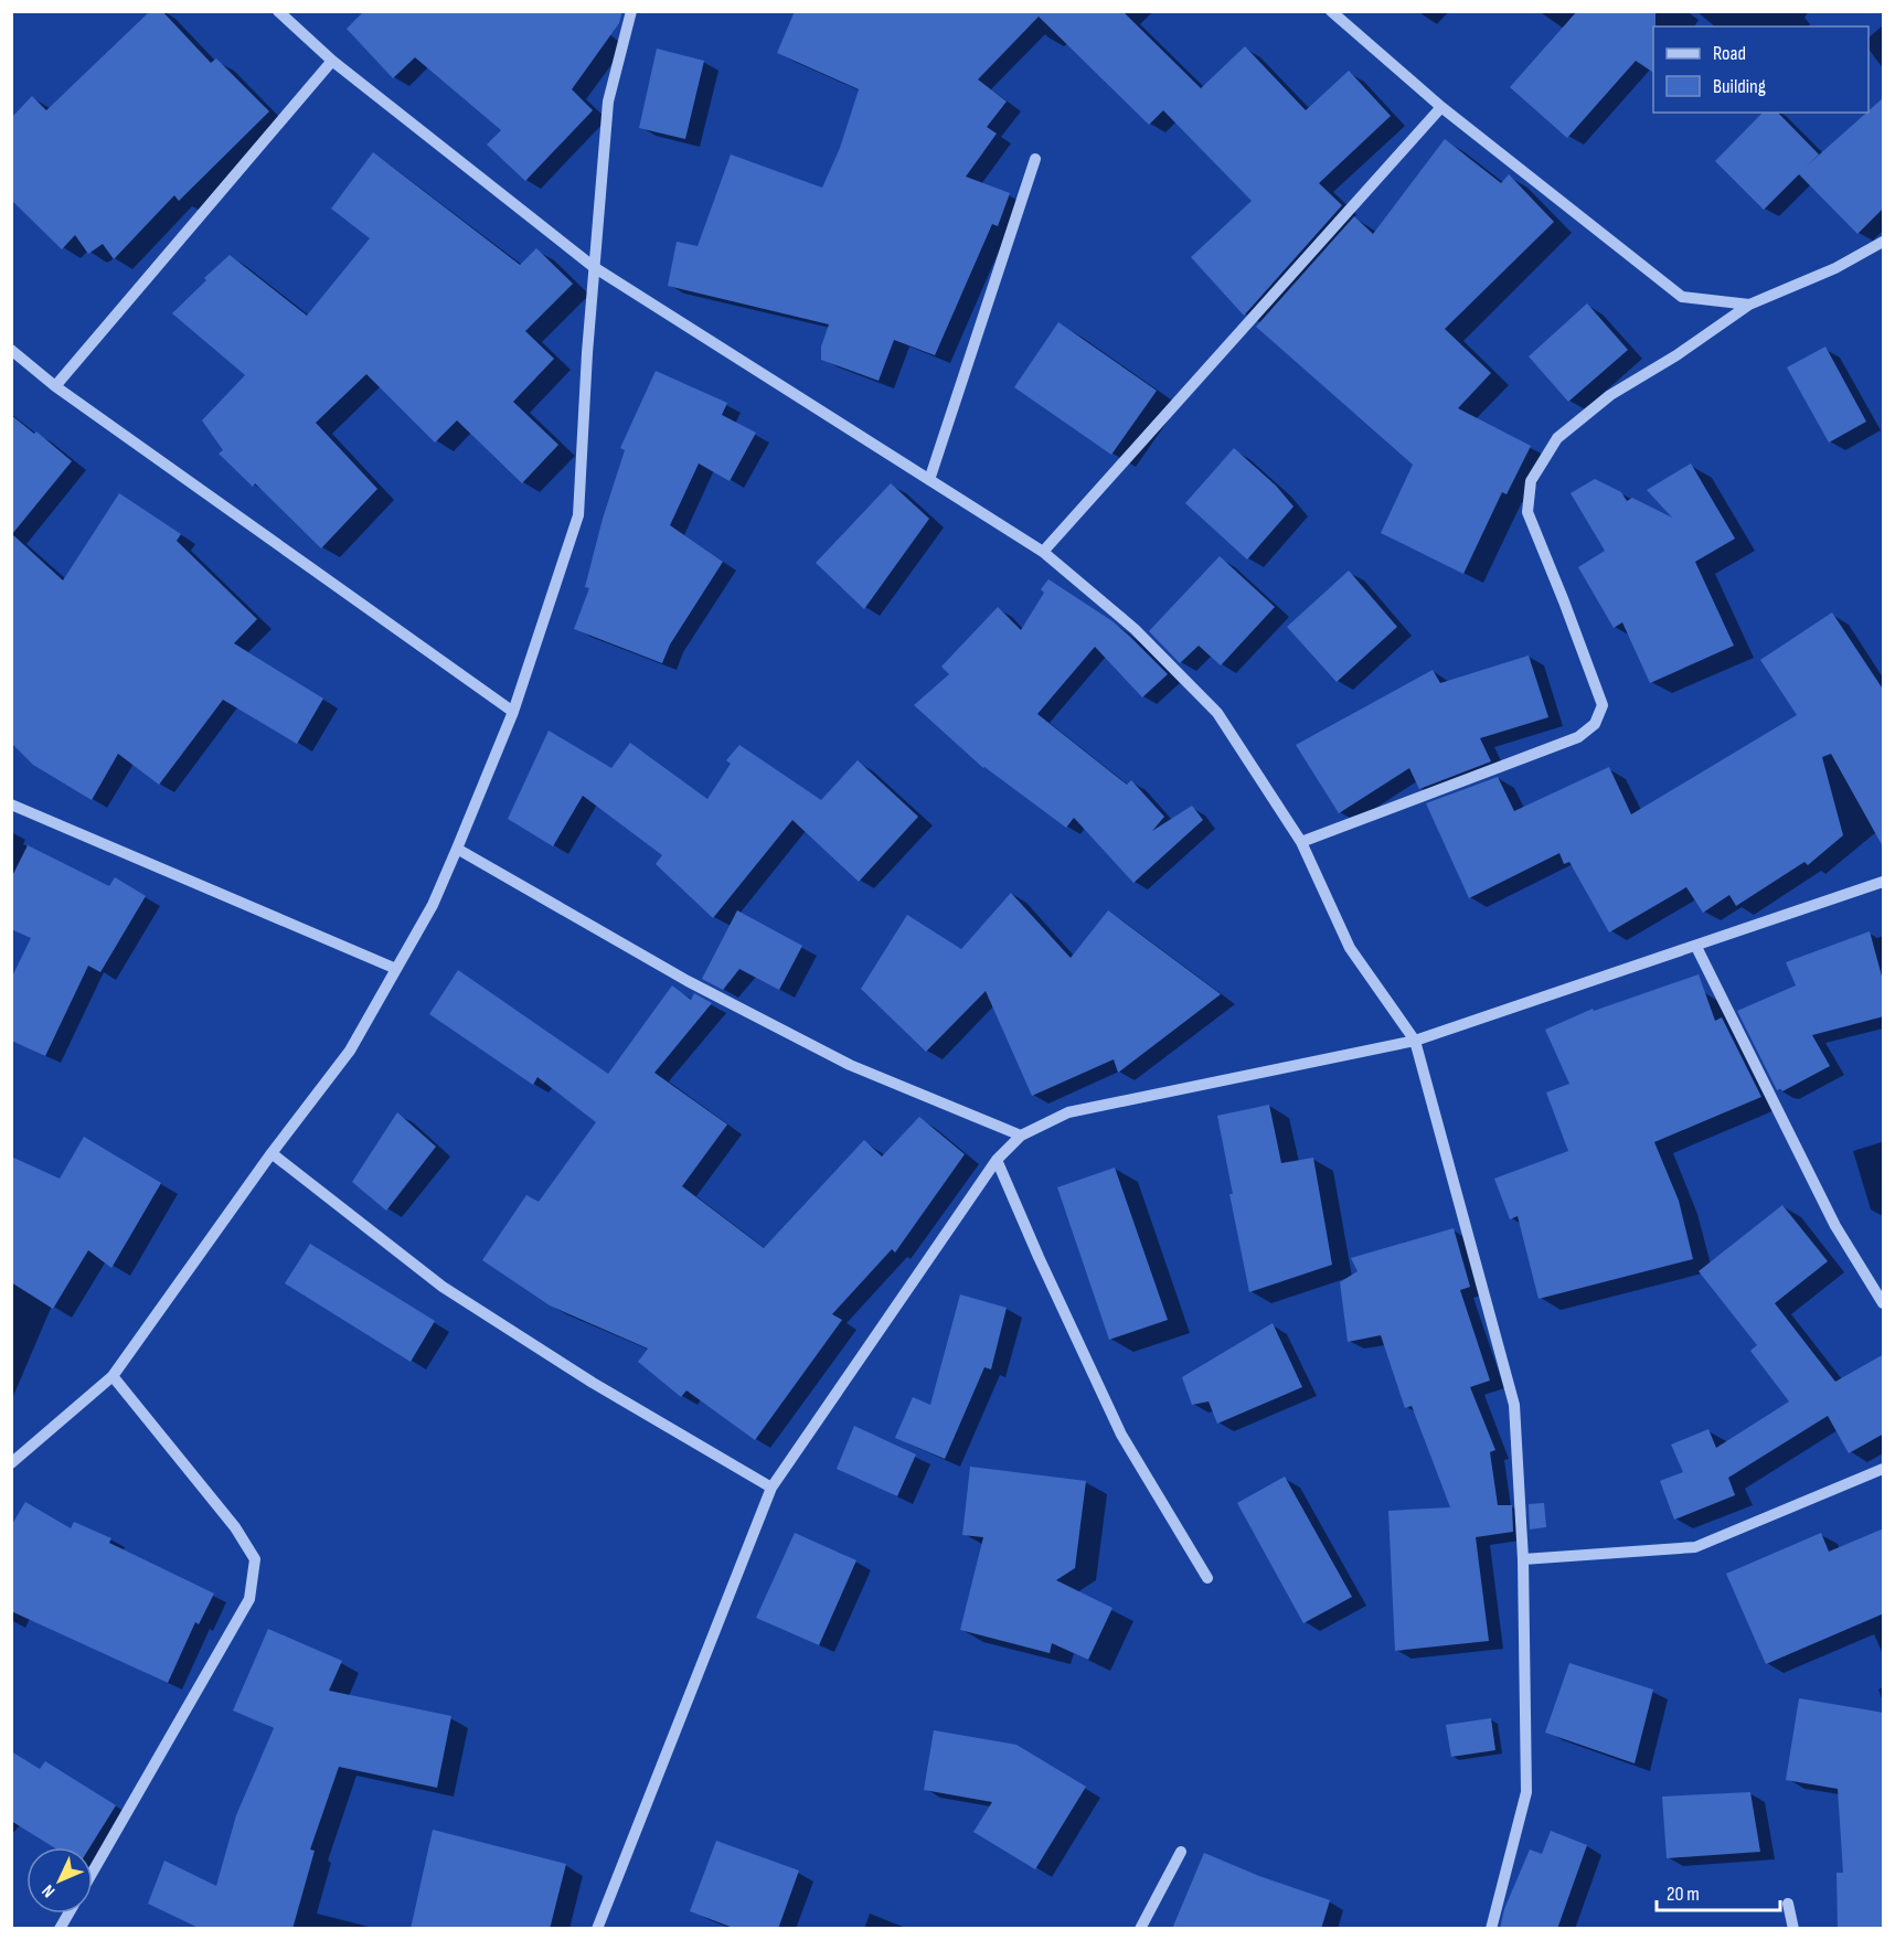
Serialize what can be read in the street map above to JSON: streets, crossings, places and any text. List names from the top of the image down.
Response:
{
  "legend": ["Road", "Building"],
  "scale_bar": "20 m",
  "north": "bottom left"
}
